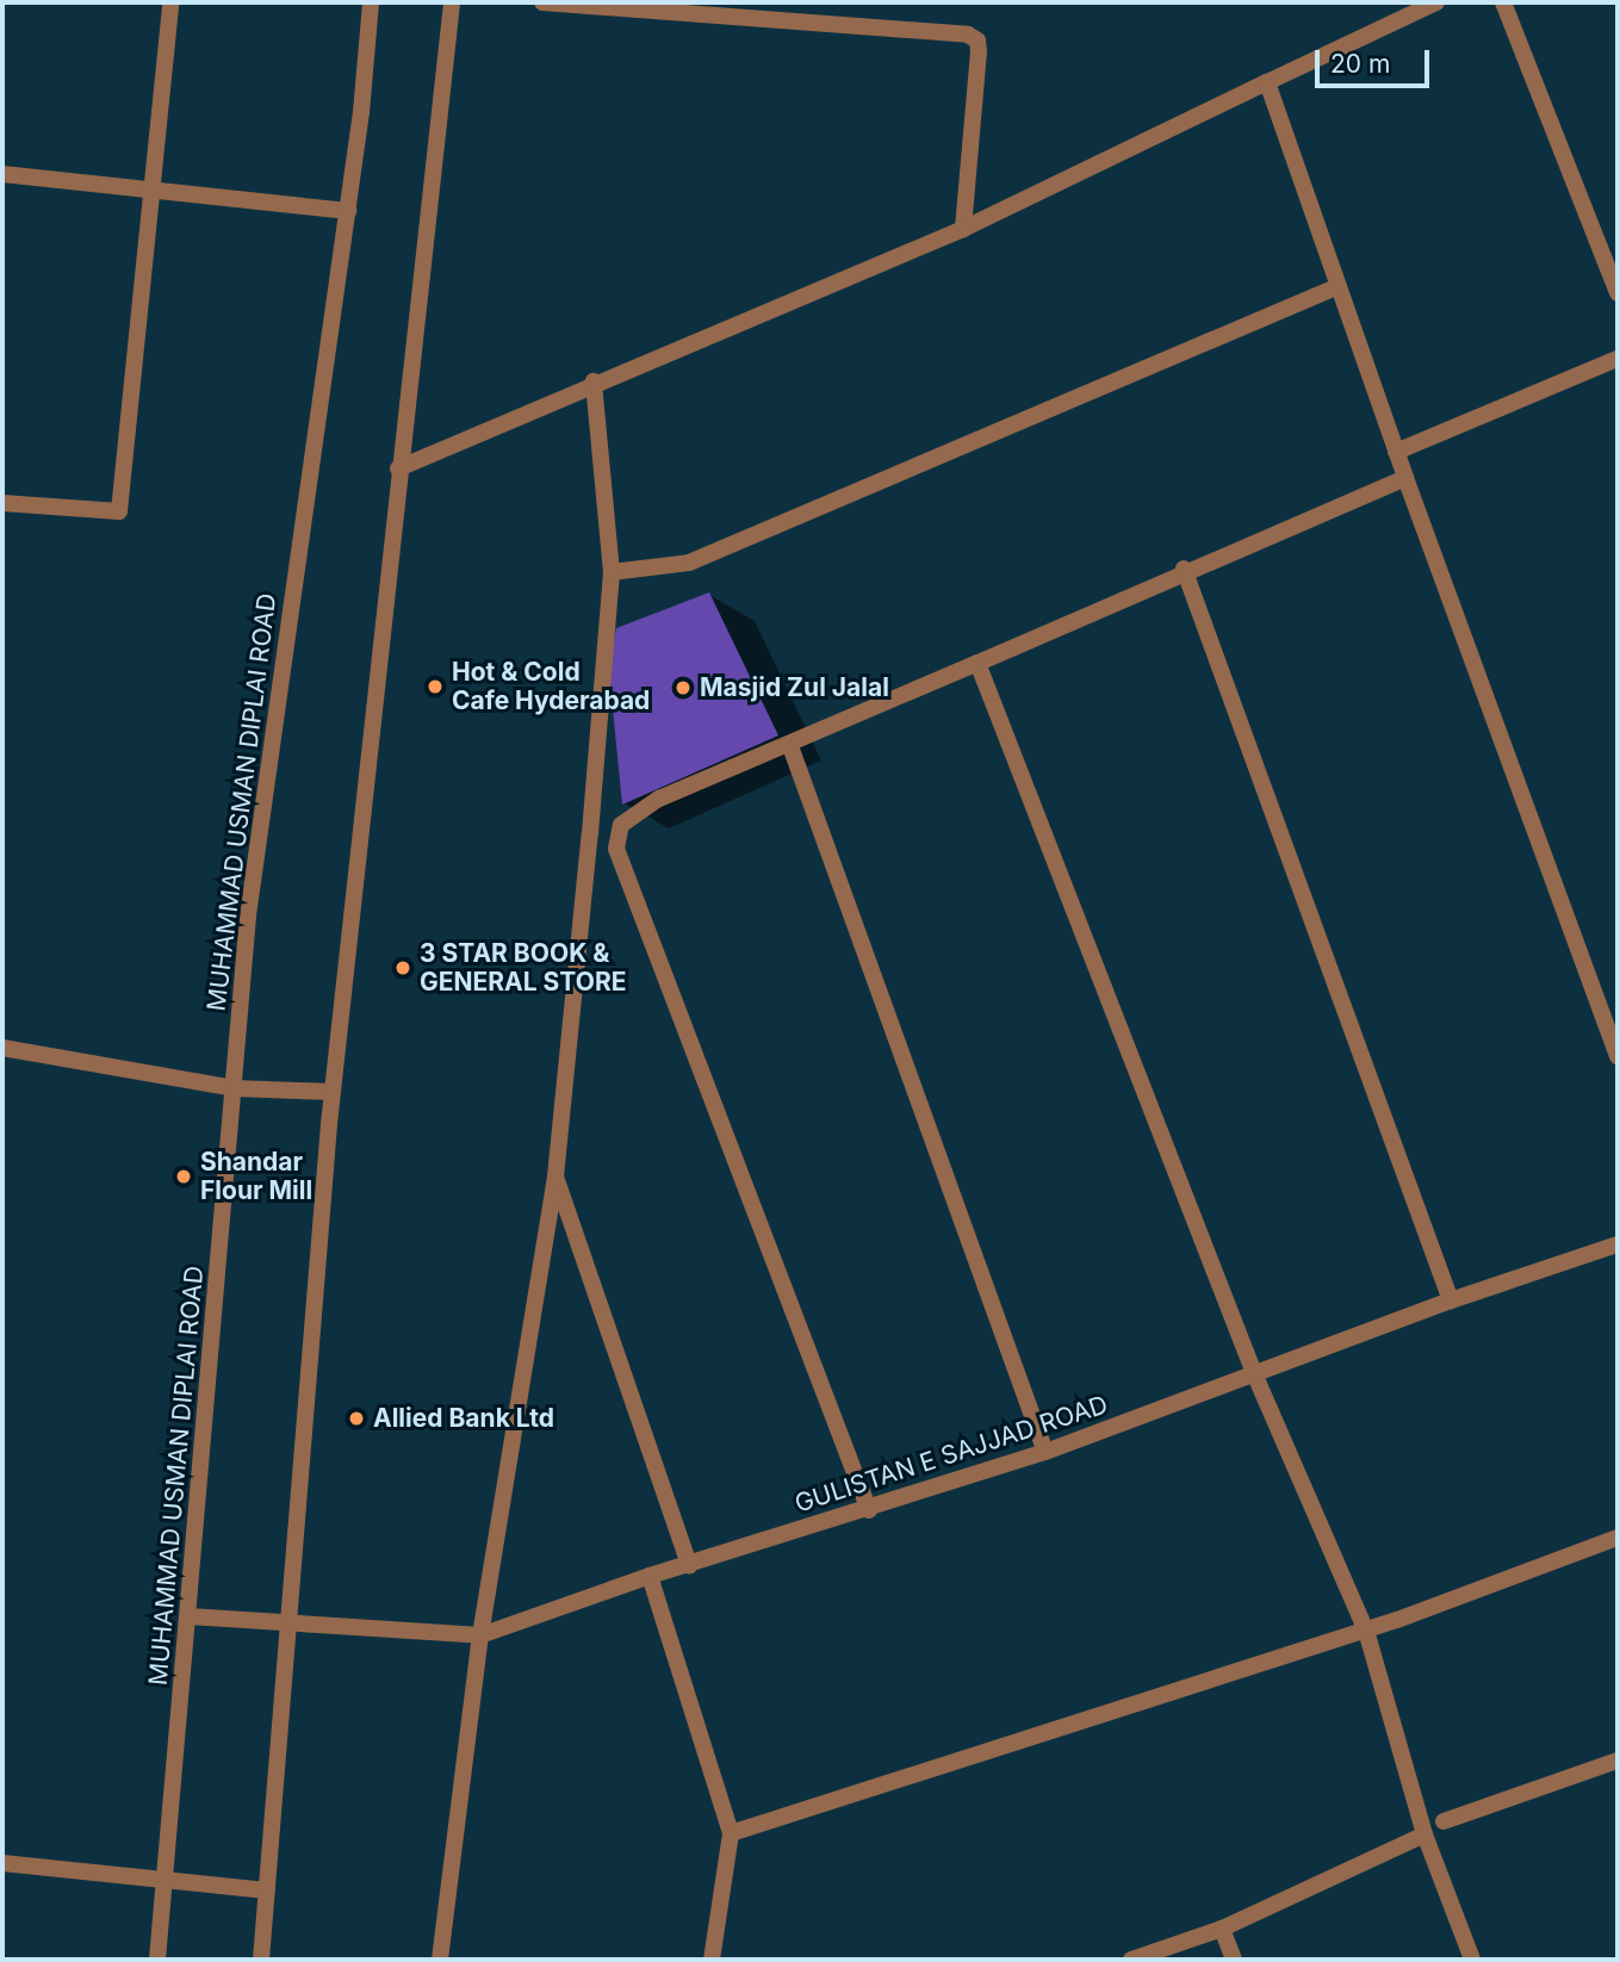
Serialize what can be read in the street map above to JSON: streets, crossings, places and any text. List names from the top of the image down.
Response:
{
  "streets": {
    "street": ["MUHAMMAD USMAN DIPLAI ROAD", "GULISTAN E SAJJAD ROAD"]
  },
  "crossings": [
    ["MUHAMMAD USMAN DIPLAI ROAD", "GULISTAN E SAJJAD ROAD"]
  ],
  "places": [
    "Hot & Cold Cafe Hyderabad",
    "Masjid Zul Jalal",
    "3 STAR BOOK & GENERAL STORE",
    "Shandar Flour Mill",
    "Allied Bank Ltd"
  ],
  "scale_bar": "20 m"
}
